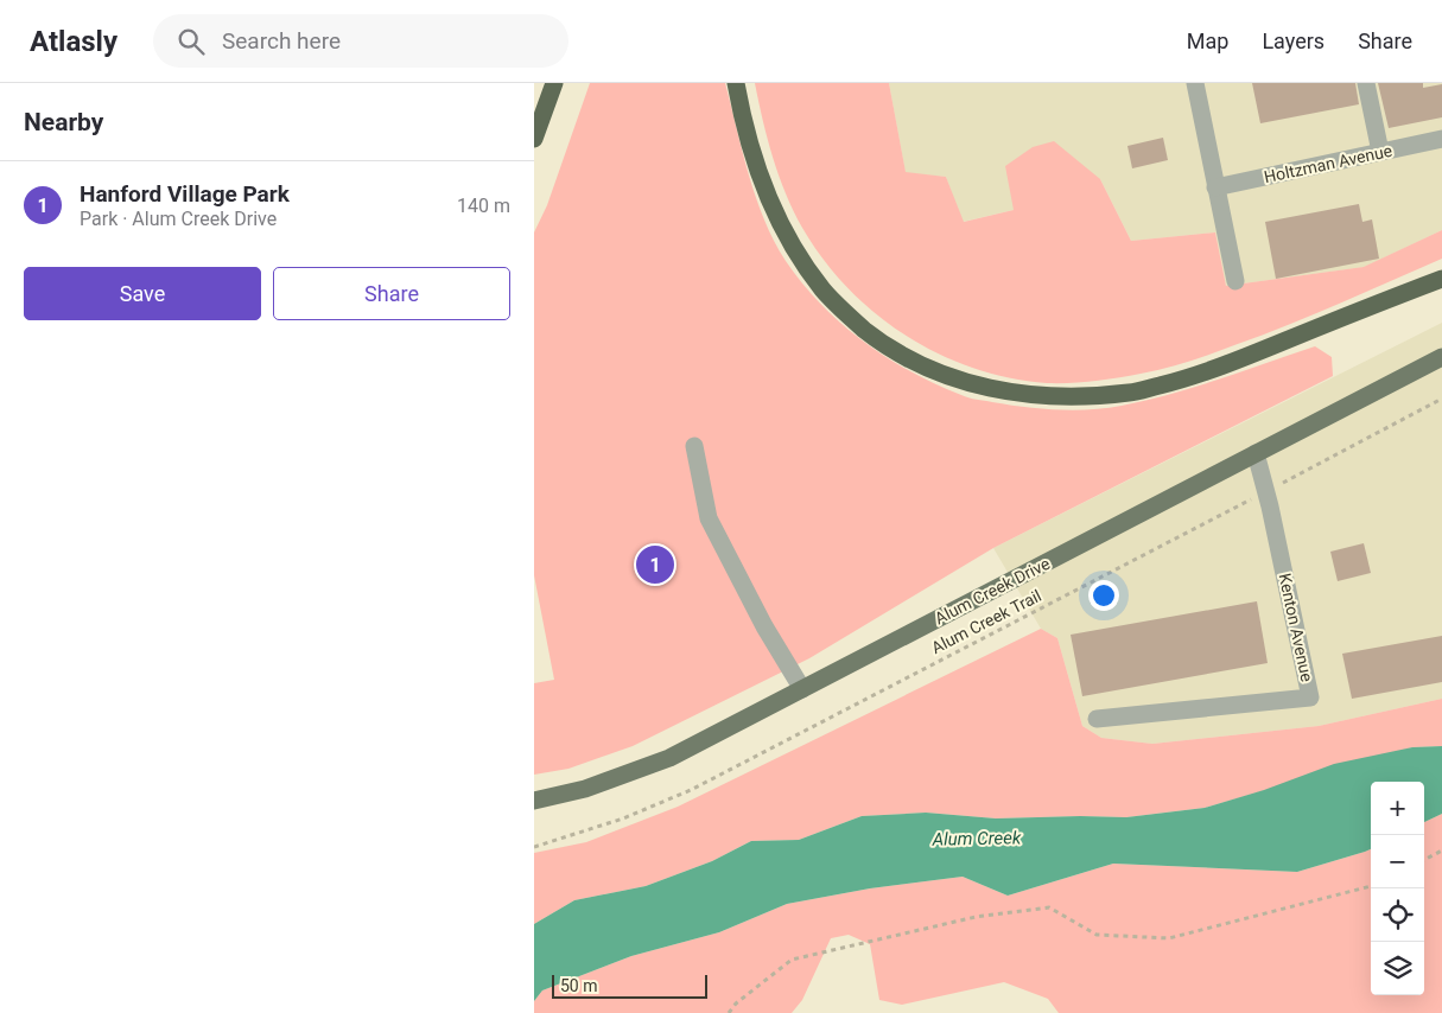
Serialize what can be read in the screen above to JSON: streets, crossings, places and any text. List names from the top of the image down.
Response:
{
  "streets": {
    "main road": ["Alum Creek Drive"],
    "street": ["Holtzman Avenue", "Kenton Avenue"],
    "path": ["Alum Creek Trail"]
  },
  "crossings": [
    ["Alum Creek Drive", "Kenton Avenue"],
    ["Alum Creek Trail", "Kenton Avenue"]
  ],
  "water": ["Alum Creek"],
  "scale_bar": "50 m",
  "page": {
    "header": "Atlasly",
    "search": "Search here",
    "nav": ["Map", "Layers", "Share"],
    "heading": "Nearby",
    "list": [
      {
        "mark": "1",
        "name": "Hanford Village Park",
        "note": "Park · Alum Creek Drive",
        "value": "140 m"
      }
    ],
    "buttons": ["Save", "Share"],
    "pins": "1",
    "map_buttons": ["+", "−"],
    "scale": "50 m"
  }
}
